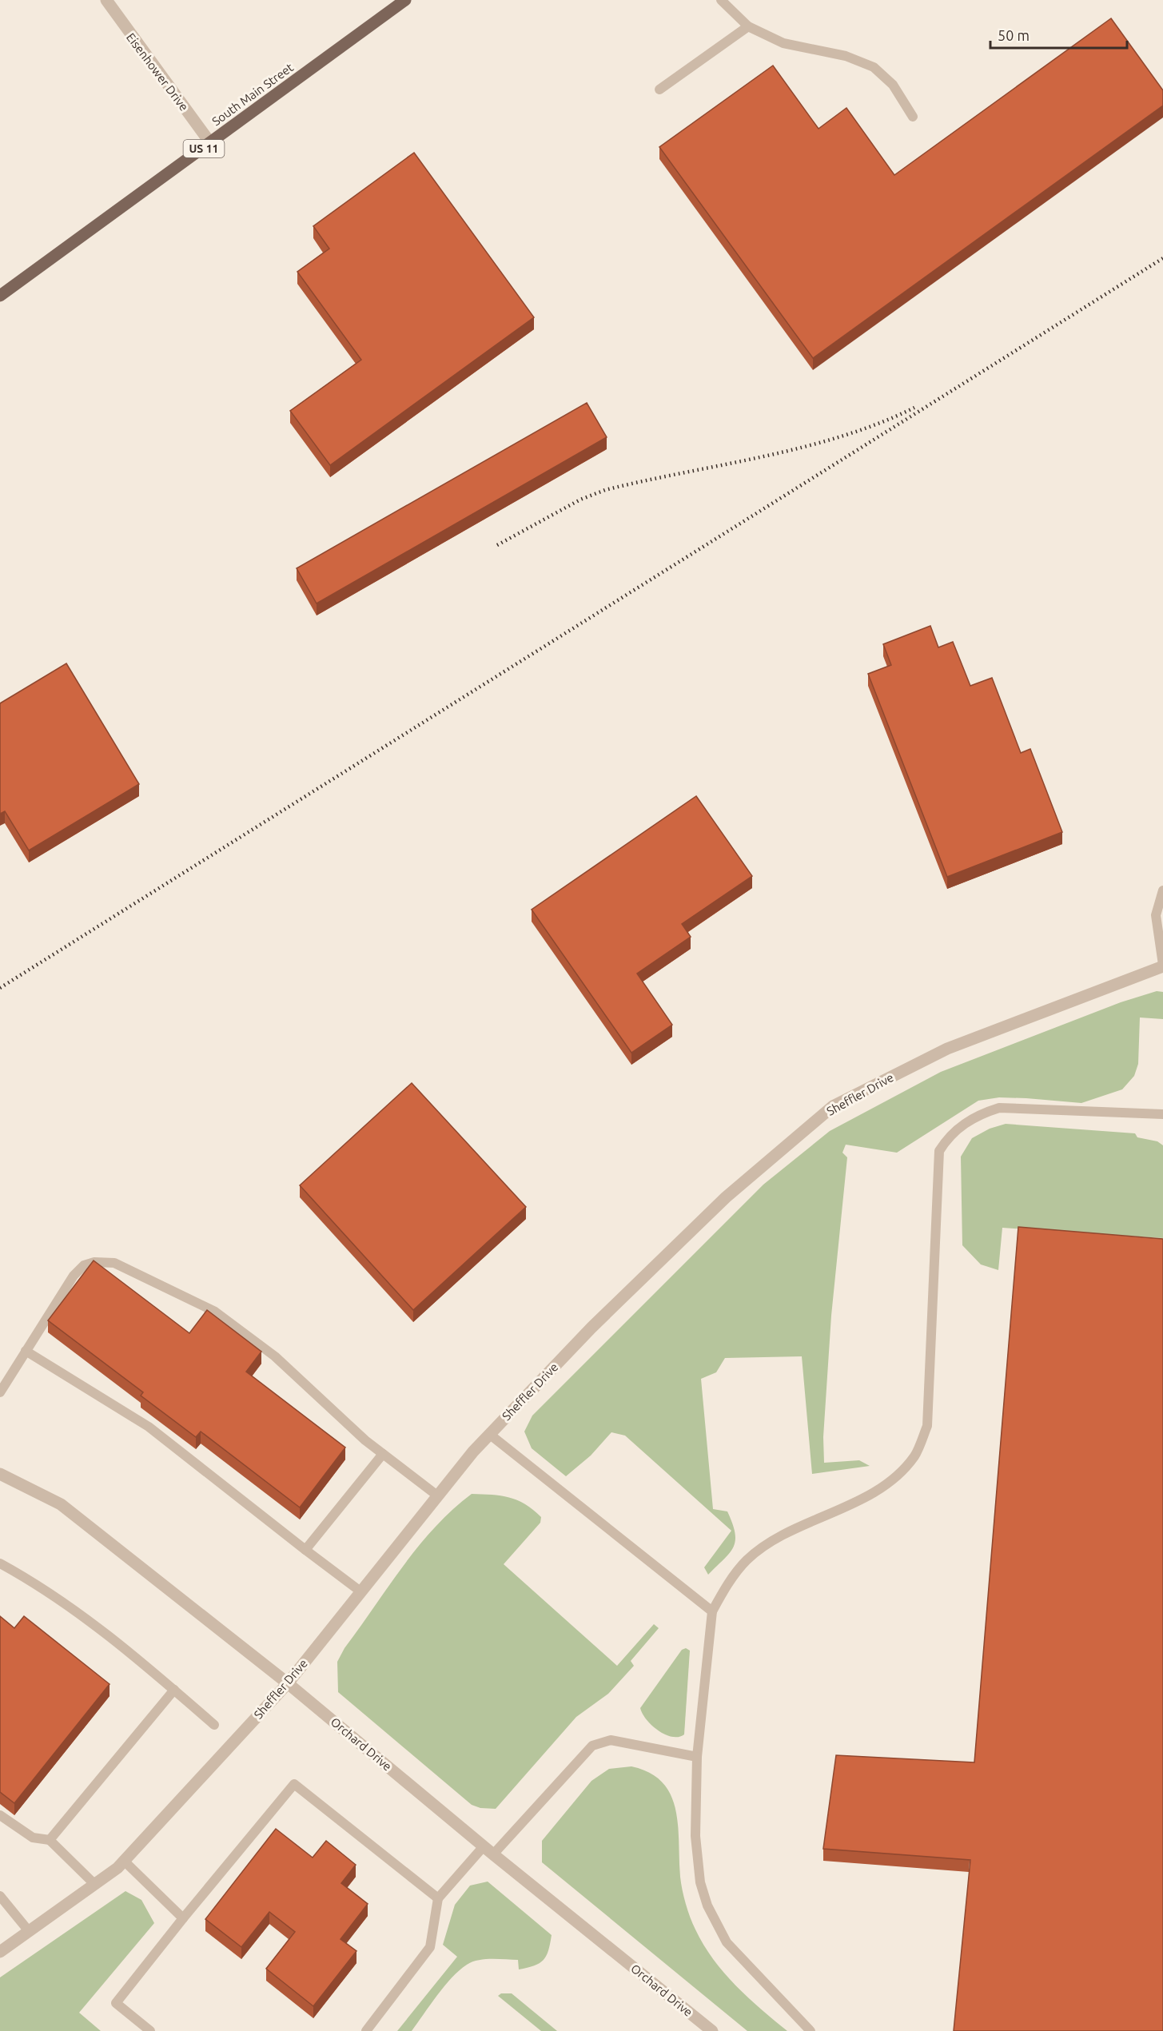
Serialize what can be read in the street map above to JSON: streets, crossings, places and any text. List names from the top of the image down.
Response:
{
  "streets": {
    "main road": ["South Main Street", "US 11"],
    "street": ["Eisenhower Drive", "Sheffler Drive", "Orchard Drive"]
  },
  "crossings": [
    ["Eisenhower Drive", "South Main Street"],
    ["Sheffler Drive", "Orchard Drive"]
  ],
  "scale_bar": "50 m"
}
